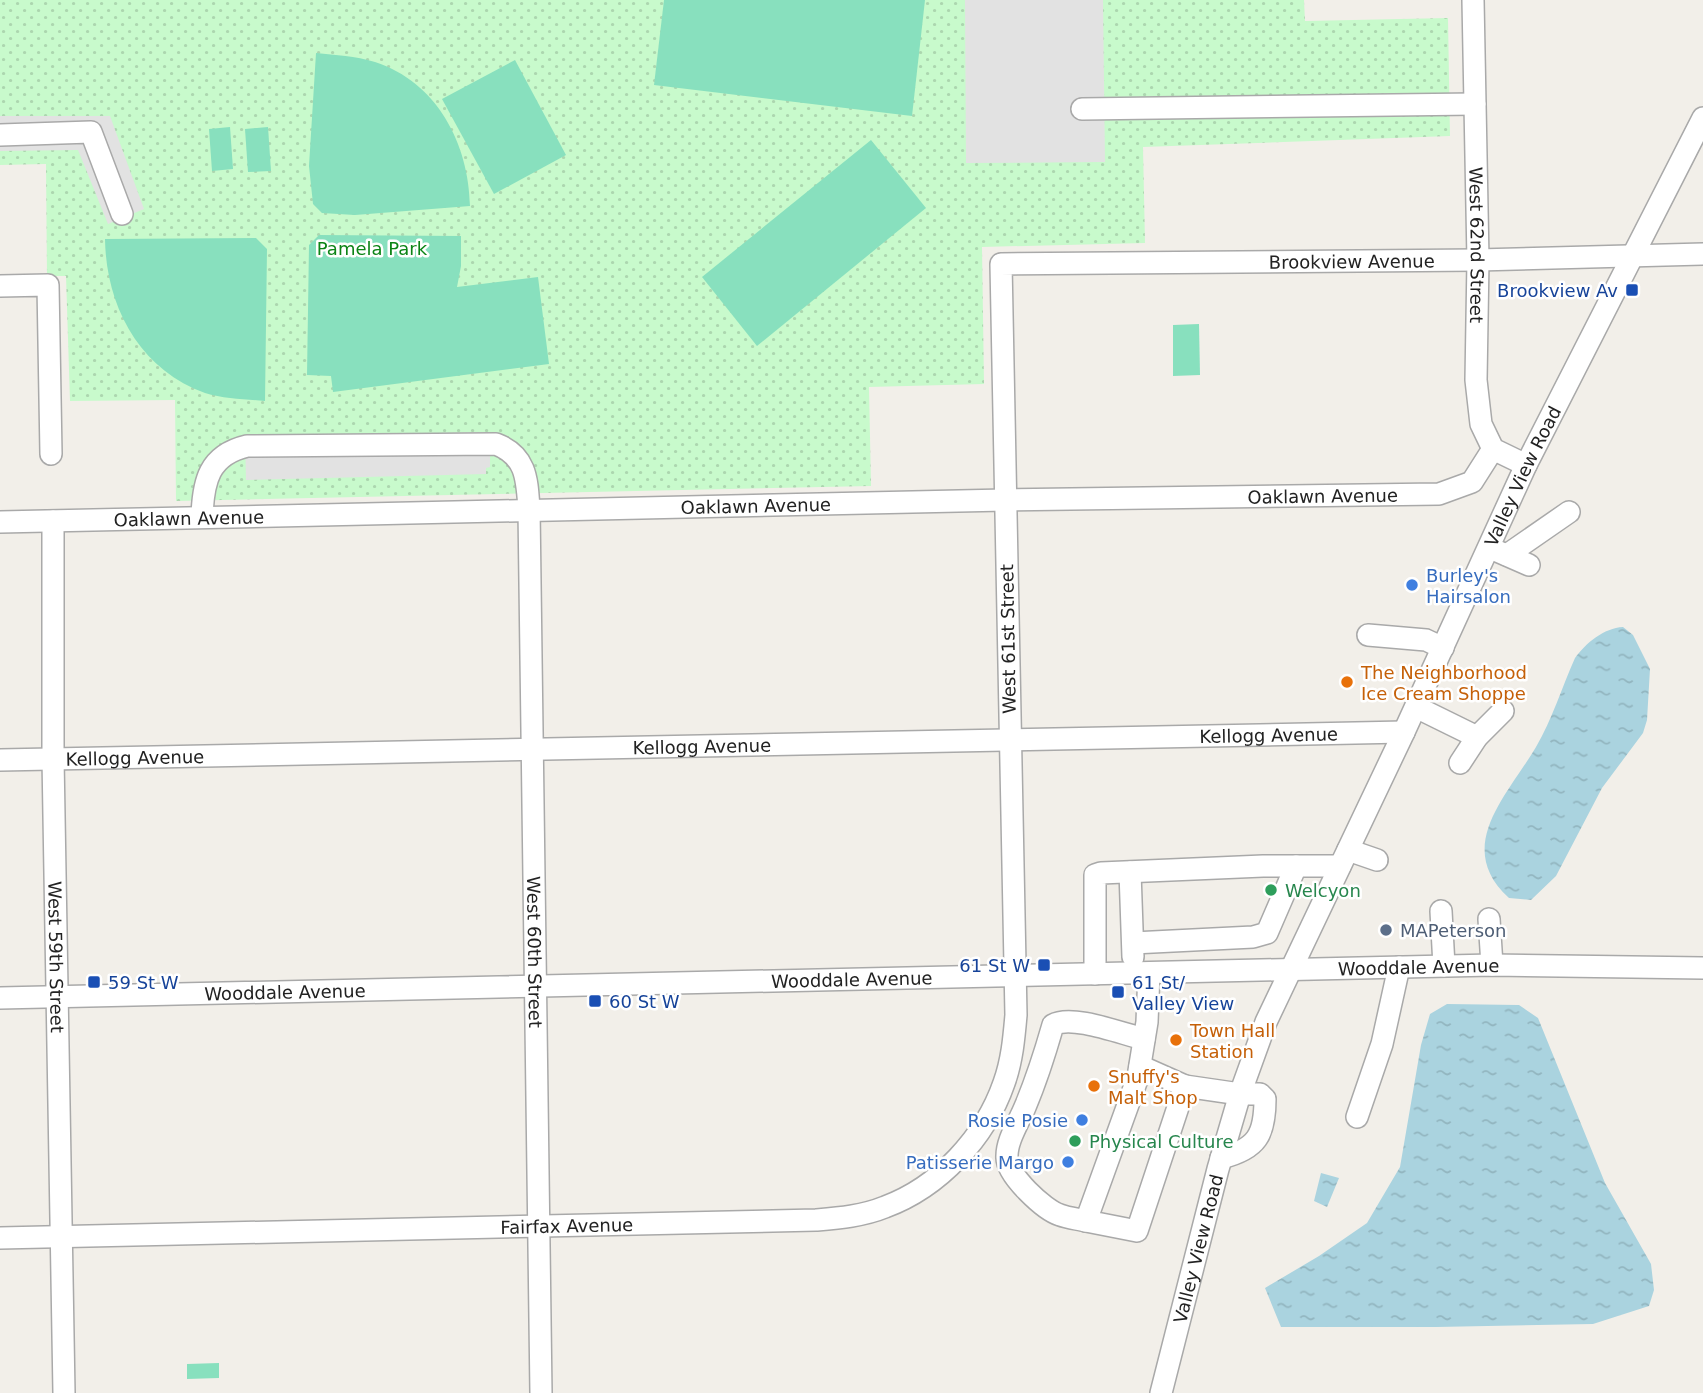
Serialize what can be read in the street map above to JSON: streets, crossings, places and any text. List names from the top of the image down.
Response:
{
  "streets": {
    "street": [
      "West 62nd Street",
      "Brookview Avenue",
      "Valley View Road",
      "Oaklawn Avenue",
      "West 61st Street",
      "Kellogg Avenue",
      "West 60th Street",
      "West 59th Street",
      "Wooddale Avenue",
      "Fairfax Avenue"
    ]
  },
  "crossings": [
    ["West 62nd Street", "Brookview Avenue"],
    ["West 62nd Street", "Oaklawn Avenue"],
    ["Brookview Avenue", "Valley View Road"],
    ["Brookview Avenue", "West 61st Street"],
    ["Valley View Road", "Kellogg Avenue"],
    ["Valley View Road", "Wooddale Avenue"],
    ["Oaklawn Avenue", "West 61st Street"],
    ["Oaklawn Avenue", "West 60th Street"],
    ["Oaklawn Avenue", "West 59th Street"],
    ["West 61st Street", "Kellogg Avenue"],
    ["West 61st Street", "Wooddale Avenue"],
    ["West 61st Street", "Fairfax Avenue"],
    ["Kellogg Avenue", "West 60th Street"],
    ["Kellogg Avenue", "West 59th Street"],
    ["West 60th Street", "Wooddale Avenue"],
    ["West 60th Street", "Fairfax Avenue"],
    ["West 59th Street", "Wooddale Avenue"],
    ["West 59th Street", "Fairfax Avenue"]
  ],
  "parks": ["Pamela Park"],
  "places": {
    "transit": [
      "Brookview Av",
      "61 St W",
      "59 St W",
      "61 St/ Valley View",
      "60 St W"
    ],
    "other": [
      "Burley's Hairsalon",
      "The Neighborhood Ice Cream Shoppe",
      "Welcyon",
      "MAPeterson",
      "Town Hall Station",
      "Snuffy's Malt Shop",
      "Rosie Posie",
      "Physical Culture",
      "Patisserie Margo"
    ]
  }
}
